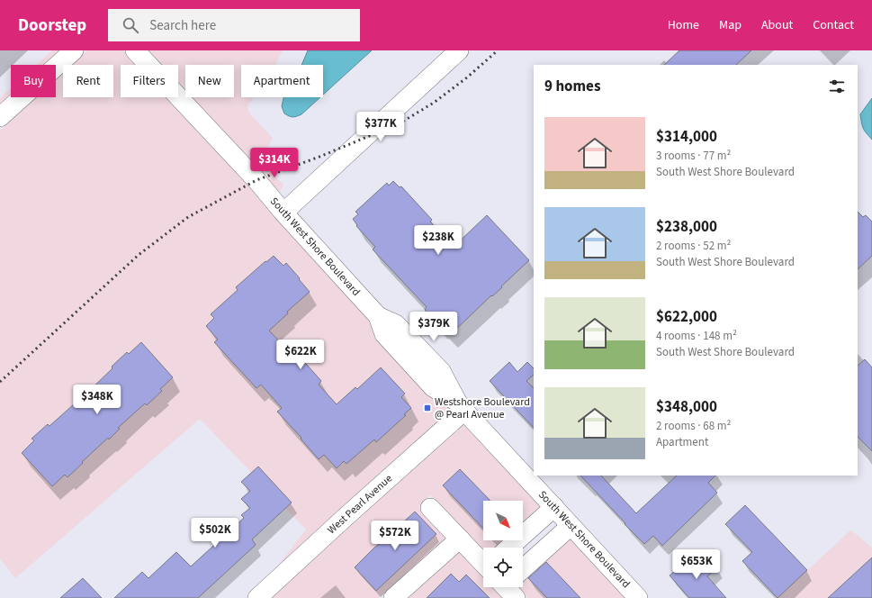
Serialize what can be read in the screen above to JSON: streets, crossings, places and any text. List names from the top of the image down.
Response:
{
  "streets": {
    "street": ["South West Shore Boulevard", "West Pearl Avenue"]
  },
  "crossings": [
    ["South West Shore Boulevard", "West Pearl Avenue"]
  ],
  "places": {
    "transit": ["Westshore Boulevard @ Pearl Avenue"]
  },
  "north": "bottom right",
  "page": {
    "header": "Doorstep",
    "search": "Search here",
    "nav": [
      "Home",
      "Map",
      "About",
      "Contact"
    ],
    "chip": [
      "Buy",
      "Rent",
      "Filters",
      "New",
      "Apartment"
    ],
    "heading": "9 homes",
    "list": [
      {
        "name": "$314,000",
        "note": "3 rooms · 77 m² · South West Shore Boulevard"
      },
      {
        "name": "$238,000",
        "note": "2 rooms · 52 m² · South West Shore Boulevard"
      },
      {
        "name": "$622,000",
        "note": "4 rooms · 148 m² · South West Shore Boulevard"
      },
      {
        "name": "$348,000",
        "note": "2 rooms · 68 m² · Apartment"
      }
    ],
    "price": [
      "$377K",
      "$314K",
      "$238K",
      "$379K",
      "$622K",
      "$348K",
      "$502K",
      "$572K",
      "$653K"
    ]
  }
}
